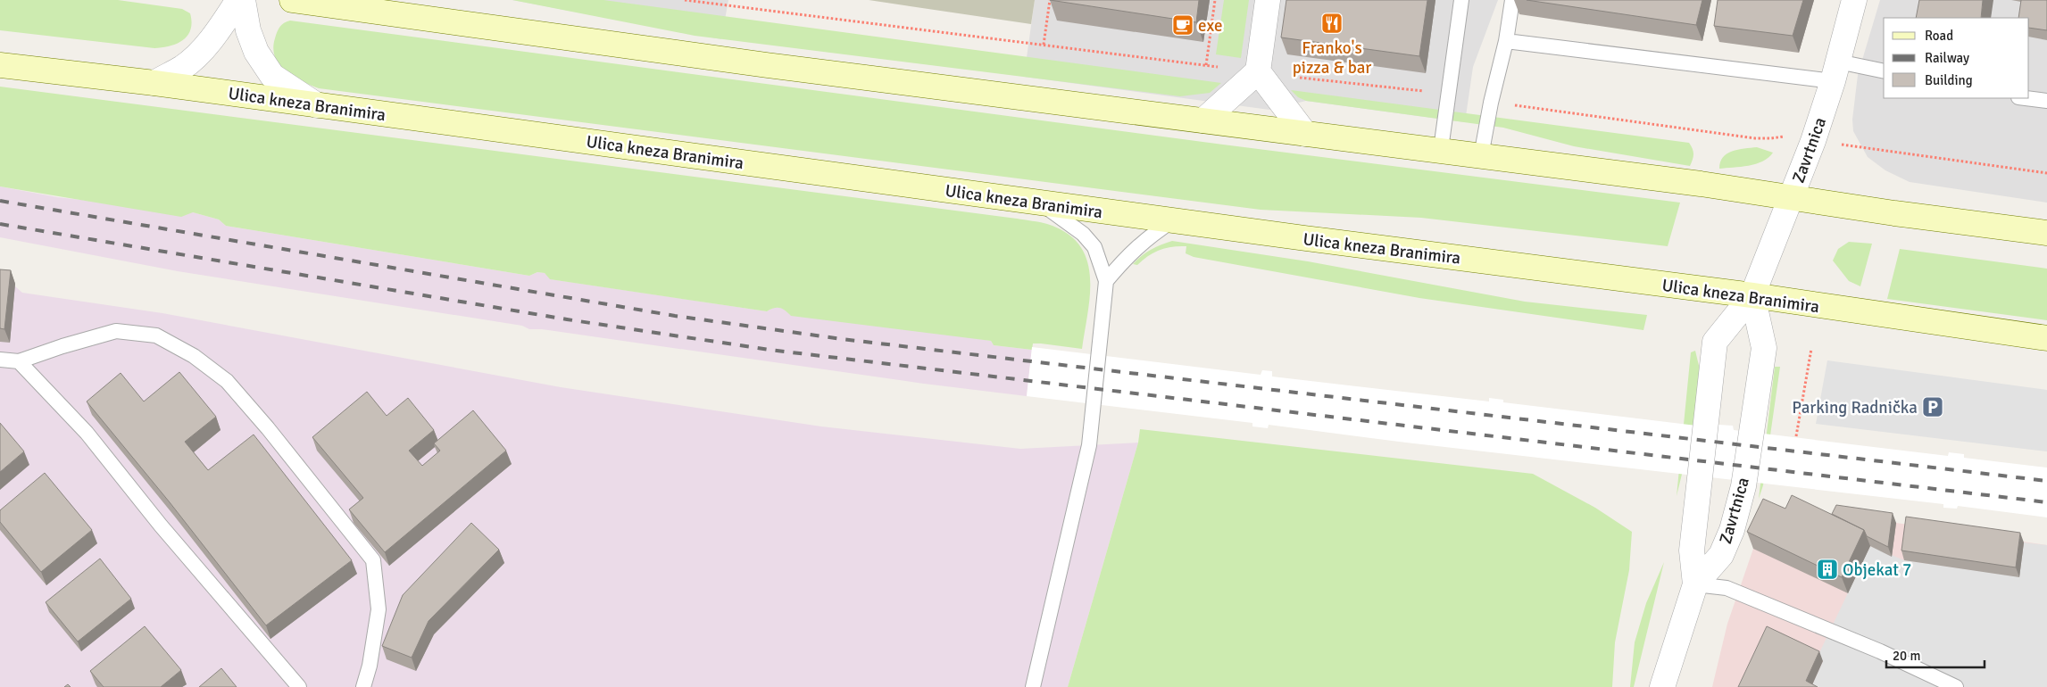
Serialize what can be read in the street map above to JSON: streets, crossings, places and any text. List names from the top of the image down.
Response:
{
  "streets": {
    "main road": ["Ulica kneza Branimira"],
    "street": ["Zavrtnica"]
  },
  "crossings": [
    ["Ulica kneza Branimira", "Zavrtnica"]
  ],
  "places": {
    "restaurant": ["Franko's pizza & bar"],
    "cafe": ["exe"],
    "parking": ["Parking Radnička"],
    "building": ["Objekat 7"]
  },
  "legend": ["Road", "Railway", "Building"],
  "scale_bar": "20 m"
}
